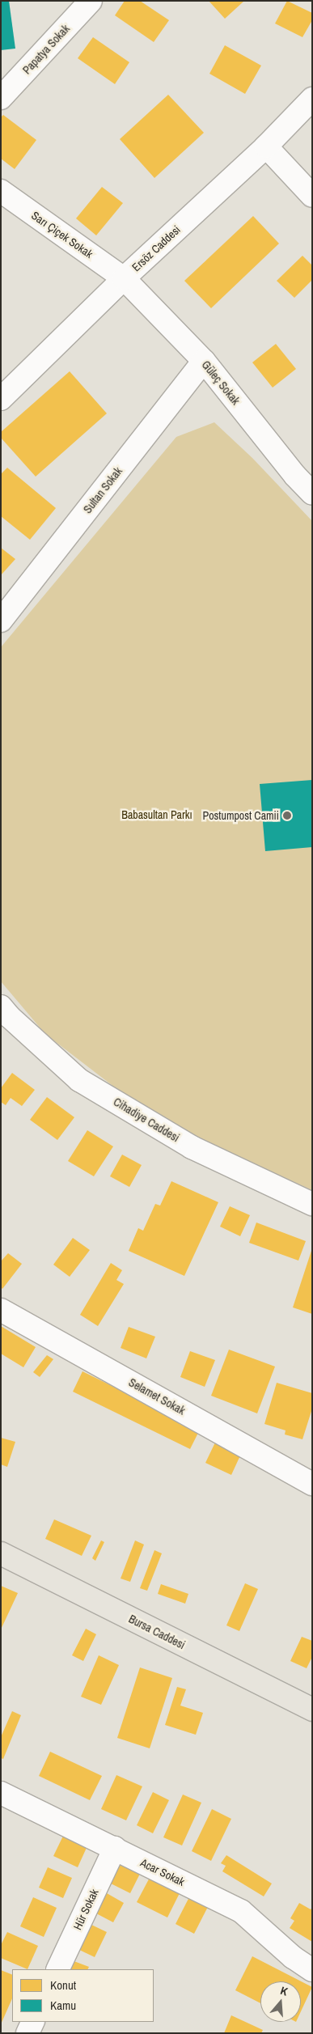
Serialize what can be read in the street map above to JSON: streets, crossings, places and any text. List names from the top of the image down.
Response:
{
  "streets": {
    "main road": ["Bursa Caddesi"],
    "street": [
      "Papatya Sokak",
      "Sarı Çiçek Sokak",
      "Ersöz Caddesi",
      "Güleç Sokak",
      "Sultan Sokak",
      "Cihadiye Caddesi",
      "Selamet Sokak",
      "Acar Sokak",
      "Hür Sokak"
    ]
  },
  "crossings": [
    ["Sarı Çiçek Sokak", "Ersöz Caddesi"],
    ["Sarı Çiçek Sokak", "Güleç Sokak"],
    ["Ersöz Caddesi", "Güleç Sokak"],
    ["Güleç Sokak", "Sultan Sokak"],
    ["Acar Sokak", "Hür Sokak"]
  ],
  "parks": ["Babasultan Parkı"],
  "places": ["Postumpost Camii"],
  "legend": ["Konut", "Kamu"],
  "north": "top"
}
